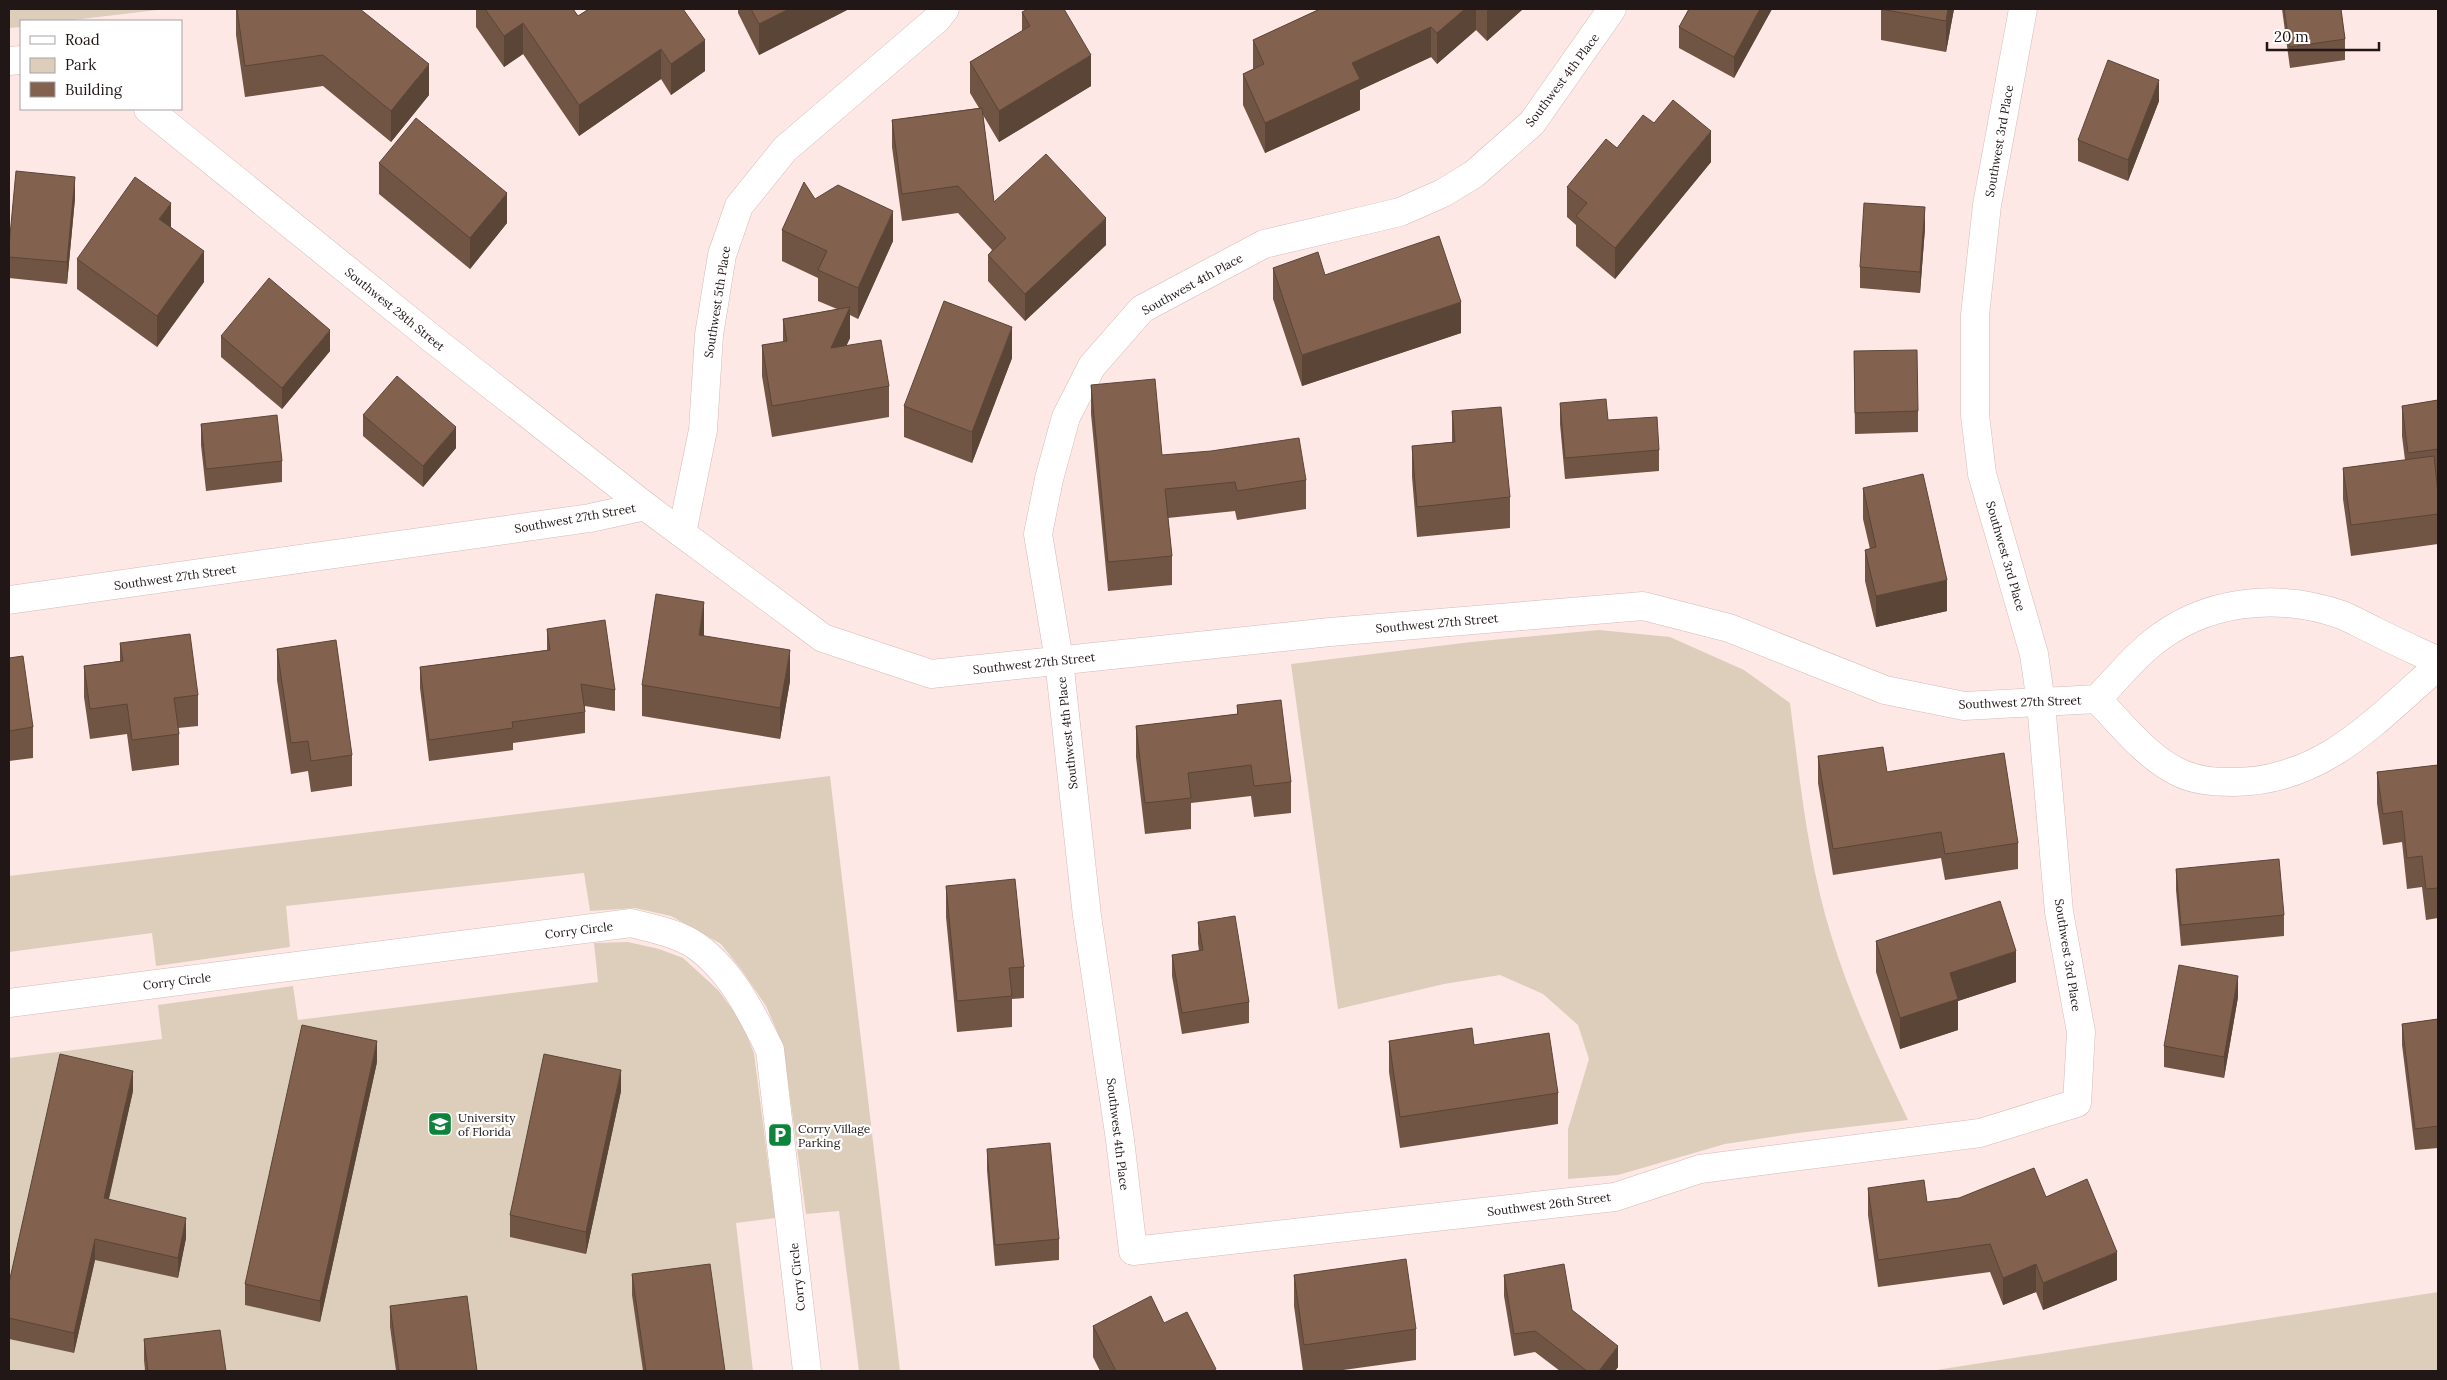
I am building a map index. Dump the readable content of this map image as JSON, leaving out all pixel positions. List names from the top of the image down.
{
  "streets": {
    "street": [
      "Southwest 4th Place",
      "Southwest 3rd Place",
      "Southwest 5th Place",
      "Southwest 28th Street",
      "Southwest 27th Street",
      "Corry Circle",
      "Southwest 26th Street"
    ]
  },
  "crossings": [
    ["Southwest 4th Place", "Southwest 27th Street"],
    ["Southwest 4th Place", "Southwest 26th Street"],
    ["Southwest 3rd Place", "Southwest 27th Street"],
    ["Southwest 3rd Place", "Southwest 26th Street"],
    ["Southwest 5th Place", "Southwest 27th Street"],
    ["Southwest 28th Street", "Southwest 27th Street"]
  ],
  "places": {
    "school or university": ["University of Florida"],
    "parking": ["Corry Village Parking"]
  },
  "legend": ["Road", "Park", "Building"],
  "scale_bar": "20 m"
}
